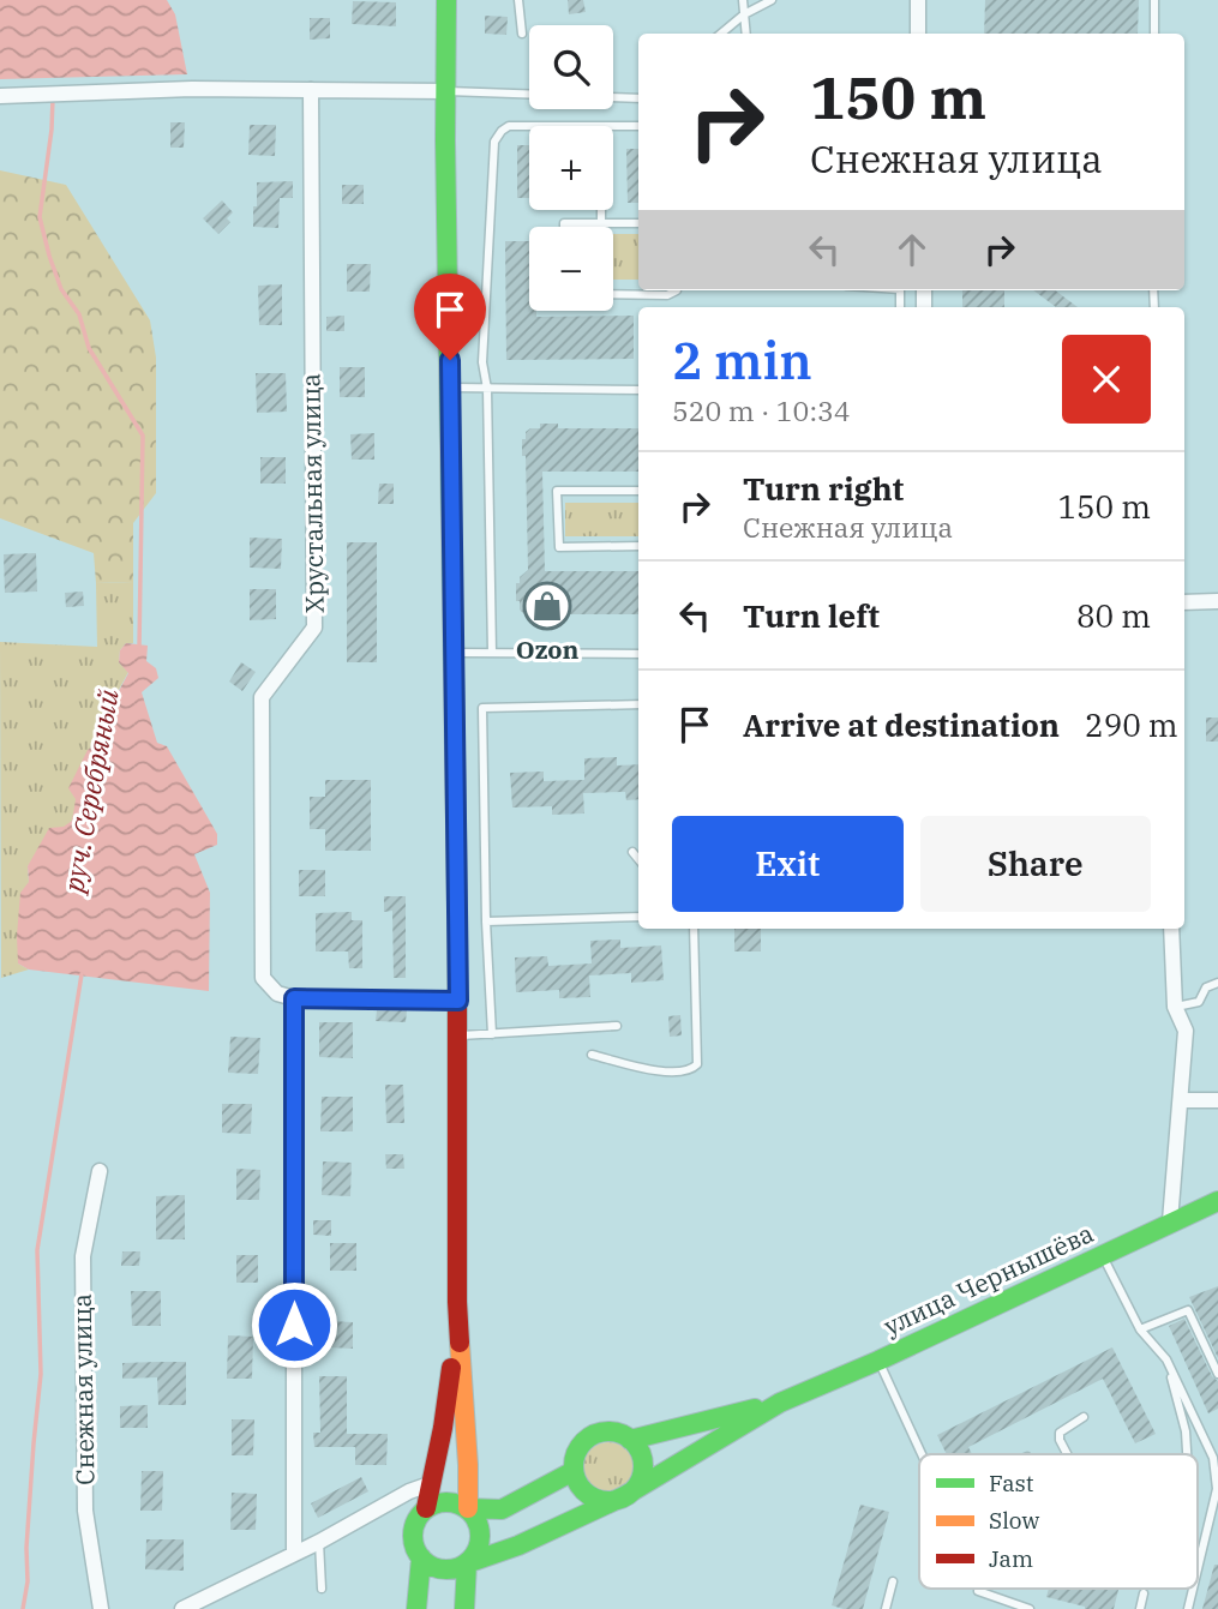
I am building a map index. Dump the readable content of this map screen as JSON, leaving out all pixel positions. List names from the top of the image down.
{
  "streets": {
    "main road": ["улица Чернышёва"],
    "street": ["Хрустальная улица", "Снежная улица"]
  },
  "water": ["руч. Серебряный"],
  "places": {
    "shop": ["Ozon"]
  },
  "legend": ["Fast", "Slow", "Jam"],
  "page": {
    "map_buttons": ["+", "−"],
    "turn": ["150 m", "Снежная улица"],
    "heading": ["2 min", "520 m · 10:34"],
    "list": [
      {
        "name": "Turn right",
        "note": "Снежная улица",
        "value": "150 m"
      },
      {
        "name": "Turn left",
        "value": "80 m"
      },
      {
        "name": "Arrive at destination",
        "value": "290 m"
      }
    ],
    "buttons": ["Exit", "Share"]
  }
}
